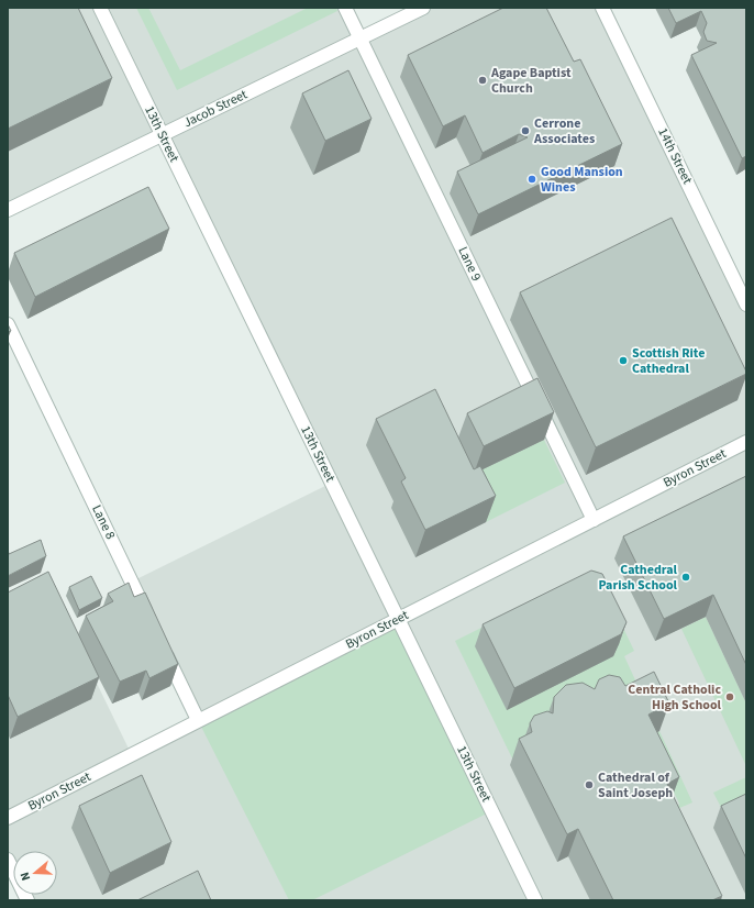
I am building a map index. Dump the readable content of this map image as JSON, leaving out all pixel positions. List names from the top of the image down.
{
  "streets": {
    "street": [
      "Jacob Street",
      "13th Street",
      "14th Street",
      "Lane 9",
      "Byron Street",
      "Lane 8"
    ]
  },
  "crossings": [
    ["Jacob Street", "13th Street"],
    ["Jacob Street", "Lane 9"],
    ["13th Street", "Byron Street"],
    ["Lane 9", "Byron Street"]
  ],
  "places": [
    "Agape Baptist Church",
    "Cerrone Associates",
    "Good Mansion Wines",
    "Scottish Rite Cathedral",
    "Cathedral Parish School",
    "Central Catholic High School",
    "Cathedral of Saint Joseph"
  ],
  "north": "left"
}
